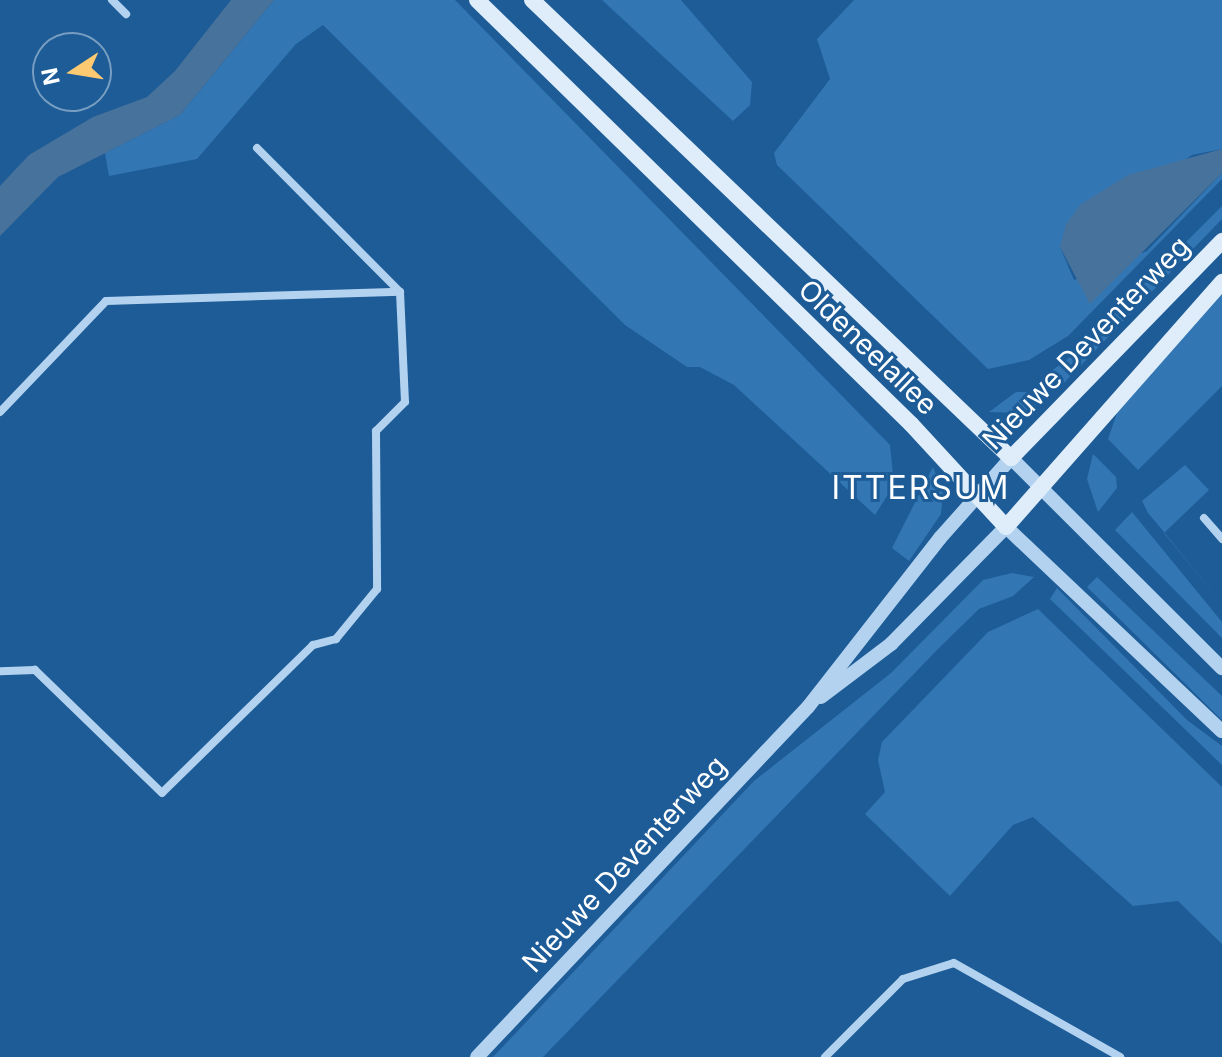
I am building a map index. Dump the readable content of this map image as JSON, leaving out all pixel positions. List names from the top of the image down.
{
  "streets": {
    "main road": ["Nieuwe Deventerweg", "Oldeneelallee"]
  },
  "crossings": [
    ["Nieuwe Deventerweg", "Oldeneelallee"]
  ],
  "districts": ["ITTERSUM"],
  "north": "left"
}
